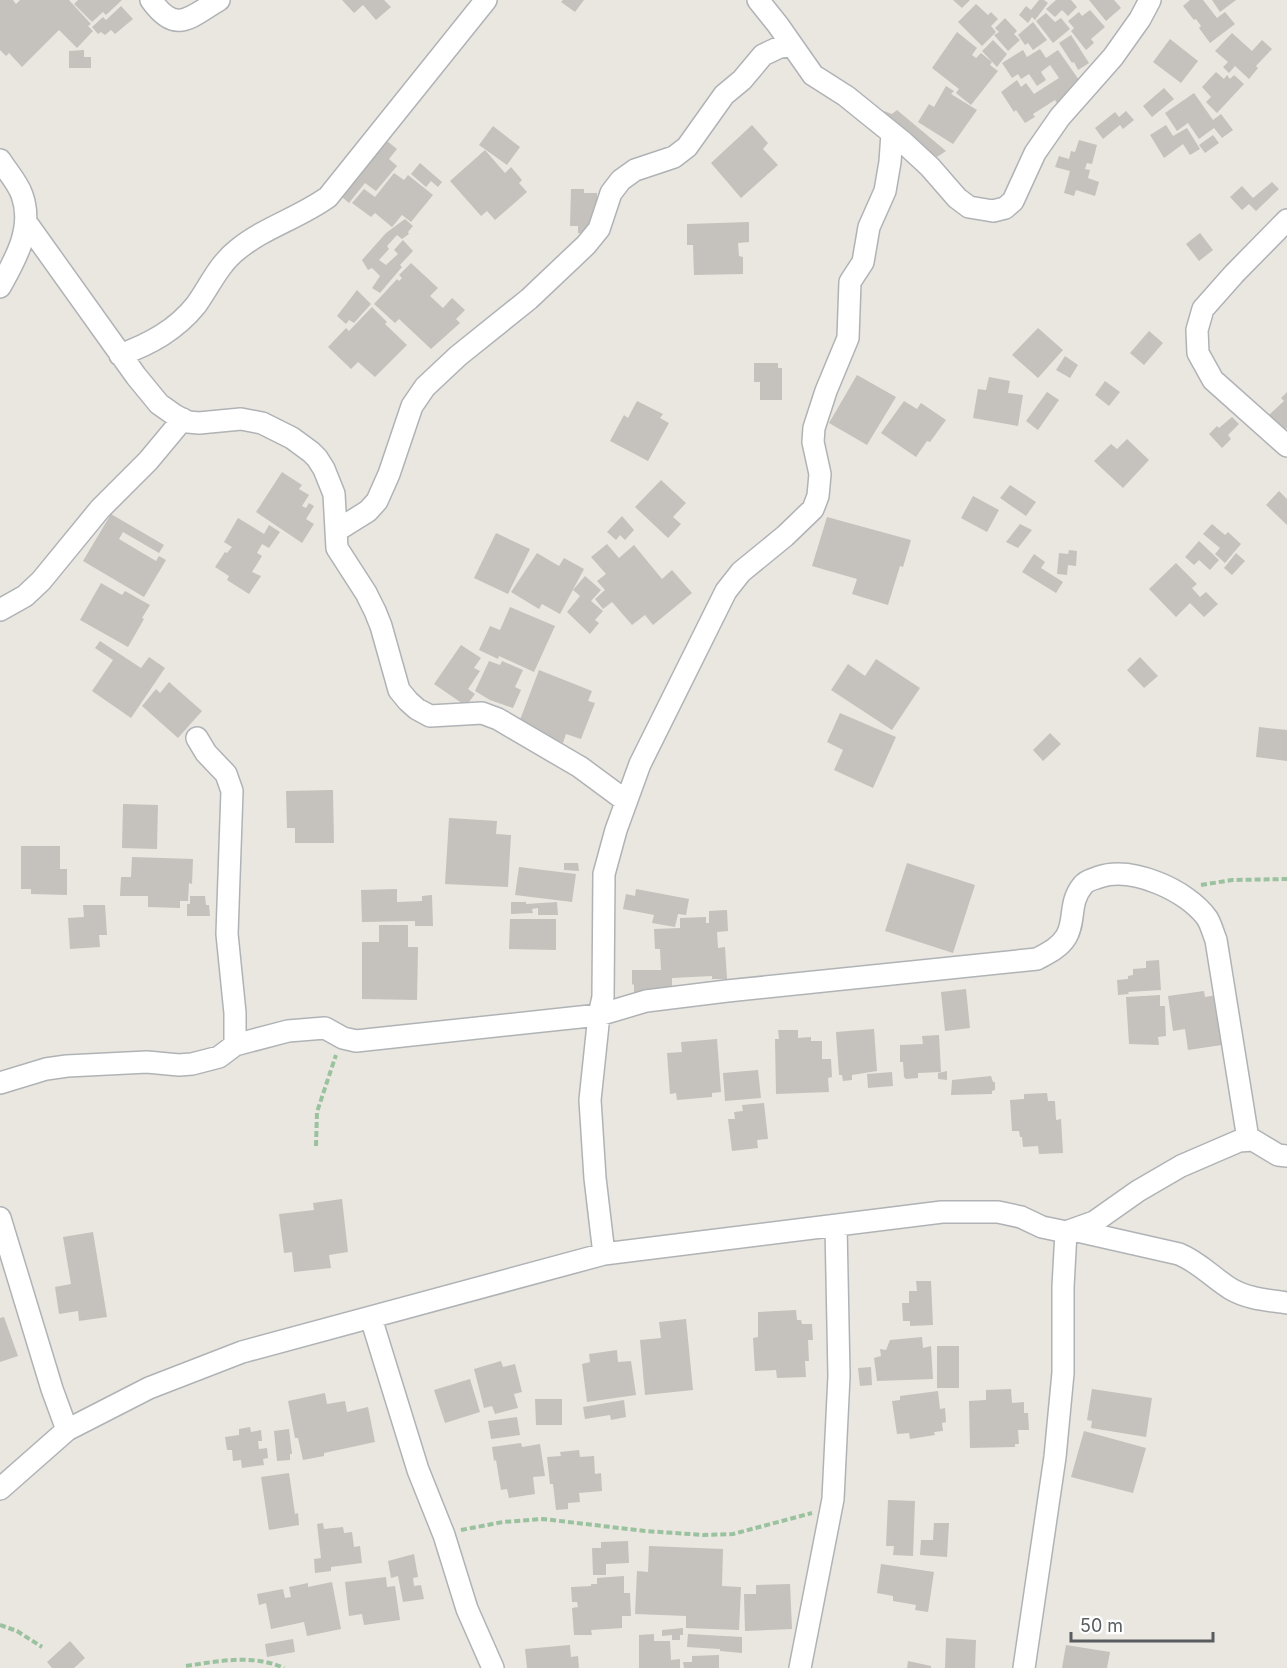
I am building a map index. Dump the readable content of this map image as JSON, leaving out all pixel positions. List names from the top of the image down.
{
  "scale_bar": "50 m"
}
